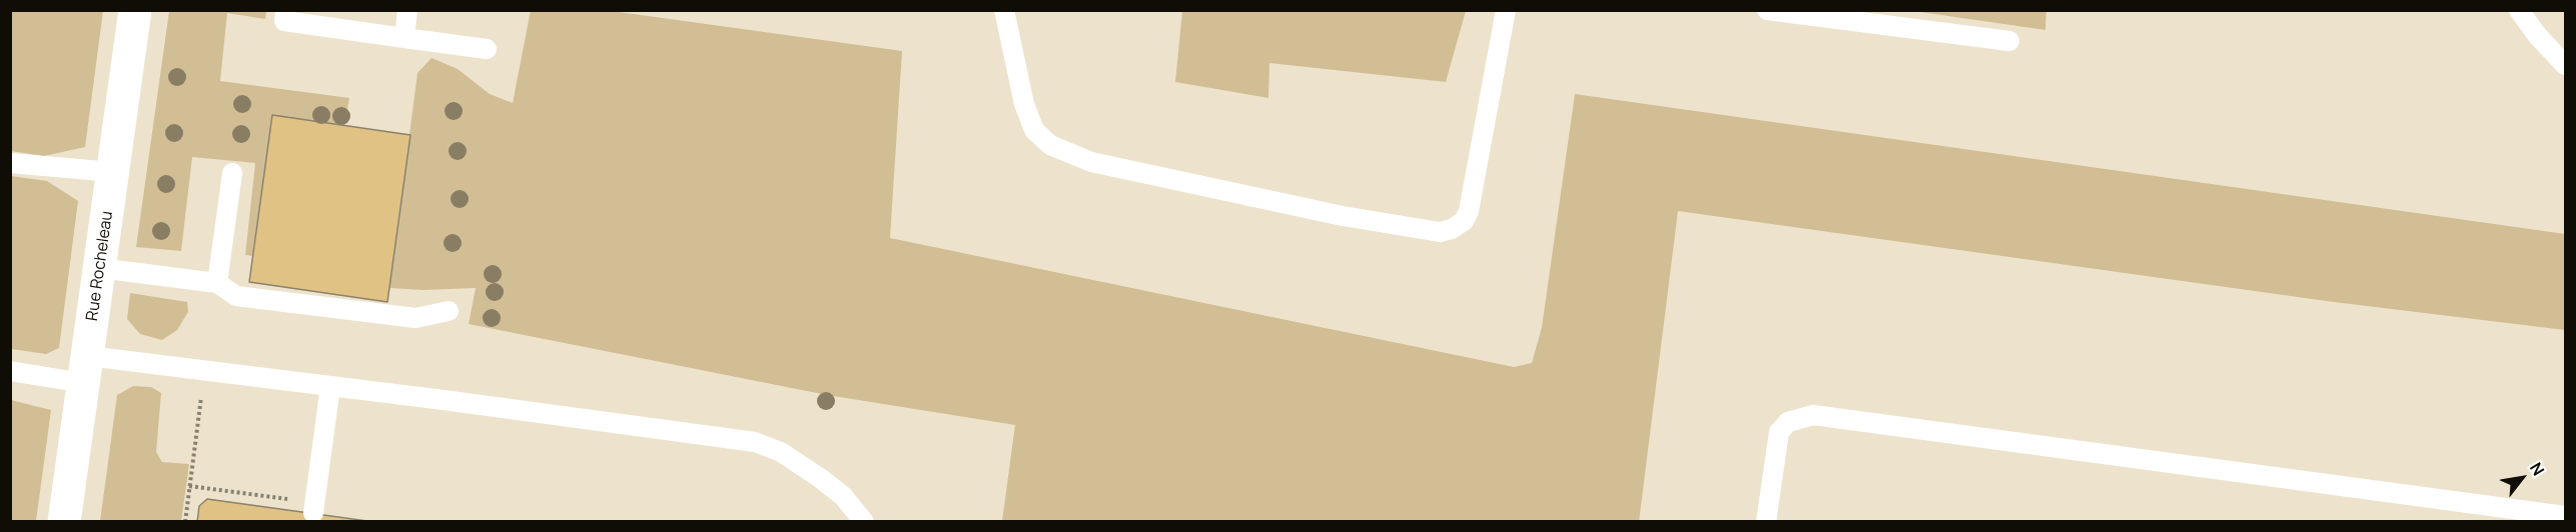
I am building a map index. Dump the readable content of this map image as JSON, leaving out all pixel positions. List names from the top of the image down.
{
  "streets": {
    "street": ["Rue Rocheleau"]
  },
  "north": "top right"
}
